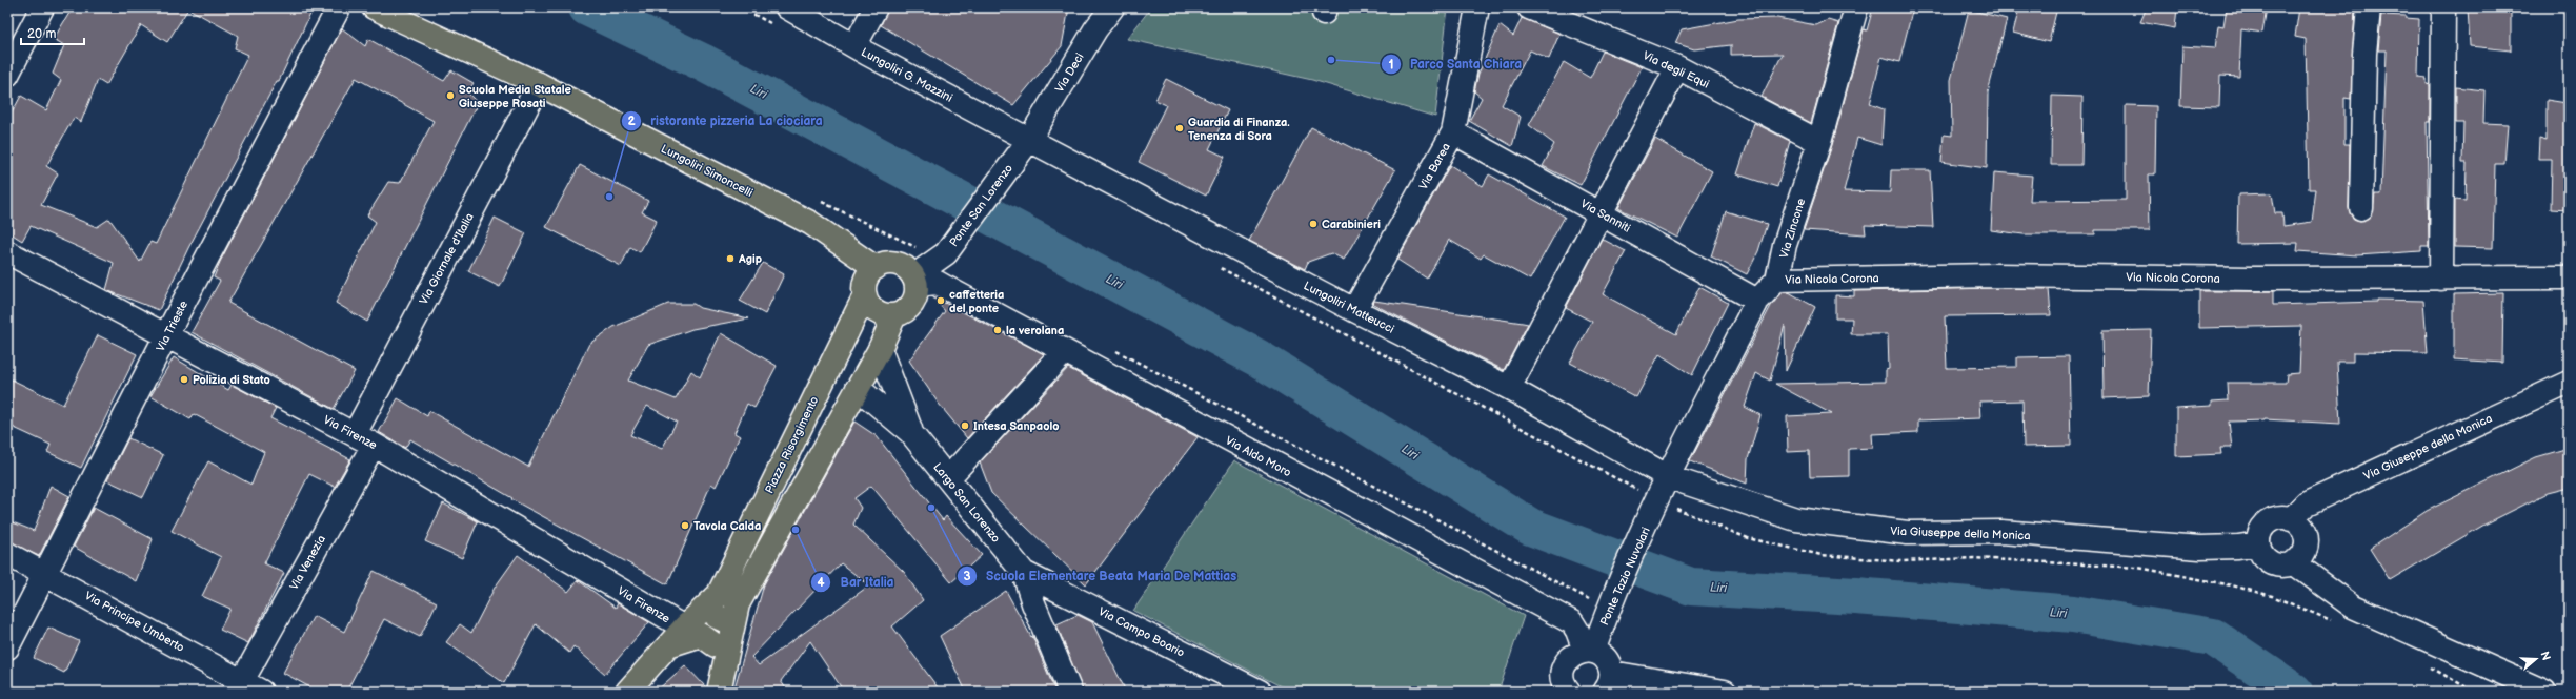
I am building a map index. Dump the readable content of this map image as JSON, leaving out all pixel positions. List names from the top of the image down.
{
  "streets": {
    "main road": ["Lungoliri Simoncelli", "Piazza Risorgimento"],
    "street": [
      "Via degli Equi",
      "Via Deci",
      "Lungoliri G. Mazzini",
      "Via Barea",
      "Ponte San Lorenzo",
      "Via Sanniti",
      "Via Zincone",
      "Via Giornale d'Italia",
      "Via Nicola Corona",
      "Lungoliri Matteucci",
      "Via Trieste",
      "Via Firenze",
      "Via Giuseppe della Monica",
      "Via Aldo Moro",
      "Largo San Lorenzo",
      "Via Venezia",
      "Ponte Tazio Nuvolari",
      "Via Principe Umberto",
      "Via Campo Boario"
    ]
  },
  "crossings": [
    ["Via degli Equi", "Via Zincone"],
    ["Via Deci", "Lungoliri G. Mazzini"],
    ["Via Deci", "Ponte San Lorenzo"],
    ["Via Deci", "Lungoliri Matteucci"],
    ["Lungoliri G. Mazzini", "Ponte San Lorenzo"],
    ["Lungoliri G. Mazzini", "Lungoliri Matteucci"],
    ["Via Barea", "Via Sanniti"],
    ["Via Barea", "Lungoliri Matteucci"],
    ["Lungoliri Simoncelli", "Ponte San Lorenzo"],
    ["Lungoliri Simoncelli", "Via Giornale d'Italia"],
    ["Lungoliri Simoncelli", "Piazza Risorgimento"],
    ["Lungoliri Simoncelli", "Via Aldo Moro"],
    ["Ponte San Lorenzo", "Lungoliri Matteucci"],
    ["Ponte San Lorenzo", "Piazza Risorgimento"],
    ["Ponte San Lorenzo", "Via Aldo Moro"],
    ["Via Zincone", "Via Nicola Corona"],
    ["Via Giornale d'Italia", "Via Firenze"],
    ["Via Giornale d'Italia", "Via Venezia"],
    ["Lungoliri Matteucci", "Via Giuseppe della Monica"],
    ["Via Trieste", "Via Firenze"],
    ["Via Trieste", "Via Principe Umberto"],
    ["Via Firenze", "Via Venezia"],
    ["Piazza Risorgimento", "Via Aldo Moro"],
    ["Via Aldo Moro", "Ponte Tazio Nuvolari"],
    ["Largo San Lorenzo", "Via Campo Boario"],
    ["Via Venezia", "Via Principe Umberto"]
  ],
  "water": ["Liri"],
  "places": [
    "Parco Santa Chiara",
    "Scuola Media Statale Giuseppe Rosati",
    "Guardia di Finanza. Tenenza di Sora",
    "ristorante pizzeria La ciociara",
    "Carabinieri",
    "Agip",
    "caffetteria del ponte",
    "la verolana",
    "Polizia di Stato",
    "Intesa Sanpaolo",
    "Scuola Elementare Beata Maria De Mattias",
    "Tavola Calda",
    "Bar Italia"
  ],
  "scale_bar": "20 m",
  "north": "right"
}
